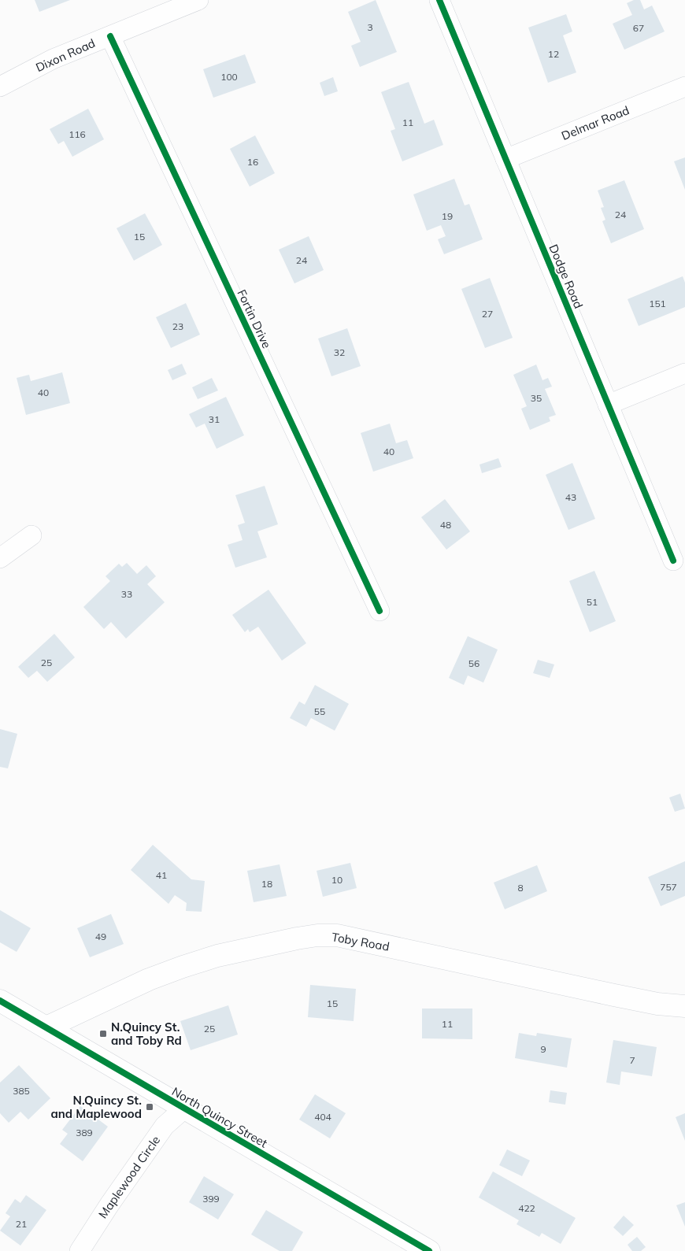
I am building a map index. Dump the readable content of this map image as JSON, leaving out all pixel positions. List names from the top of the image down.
{
  "streets": {
    "main road": ["Toby Road", "North Quincy Street"],
    "street": [
      "Dixon Road",
      "Delmar Road",
      "Dodge Road",
      "Fortin Drive",
      "Maplewood Circle"
    ]
  },
  "crossings": [
    ["Dixon Road", "Fortin Drive"],
    ["Delmar Road", "Dodge Road"],
    ["Toby Road", "North Quincy Street"],
    ["North Quincy Street", "Maplewood Circle"]
  ],
  "places": {
    "transit": ["N.Quincy St. and Toby Rd", "N.Quincy St. and Maplewood"]
  },
  "house_numbers": [
    "3",
    "67",
    "12",
    "100",
    "11",
    "116",
    "16",
    "24",
    "19",
    "15",
    "24",
    "151",
    "27",
    "23",
    "32",
    "40",
    "35",
    "31",
    "40",
    "43",
    "48",
    "33",
    "51",
    "25",
    "56",
    "55",
    "41",
    "10",
    "18",
    "757",
    "8",
    "49",
    "15",
    "11",
    "25",
    "9",
    "7",
    "385",
    "404",
    "389",
    "399",
    "422",
    "21"
  ]
}
